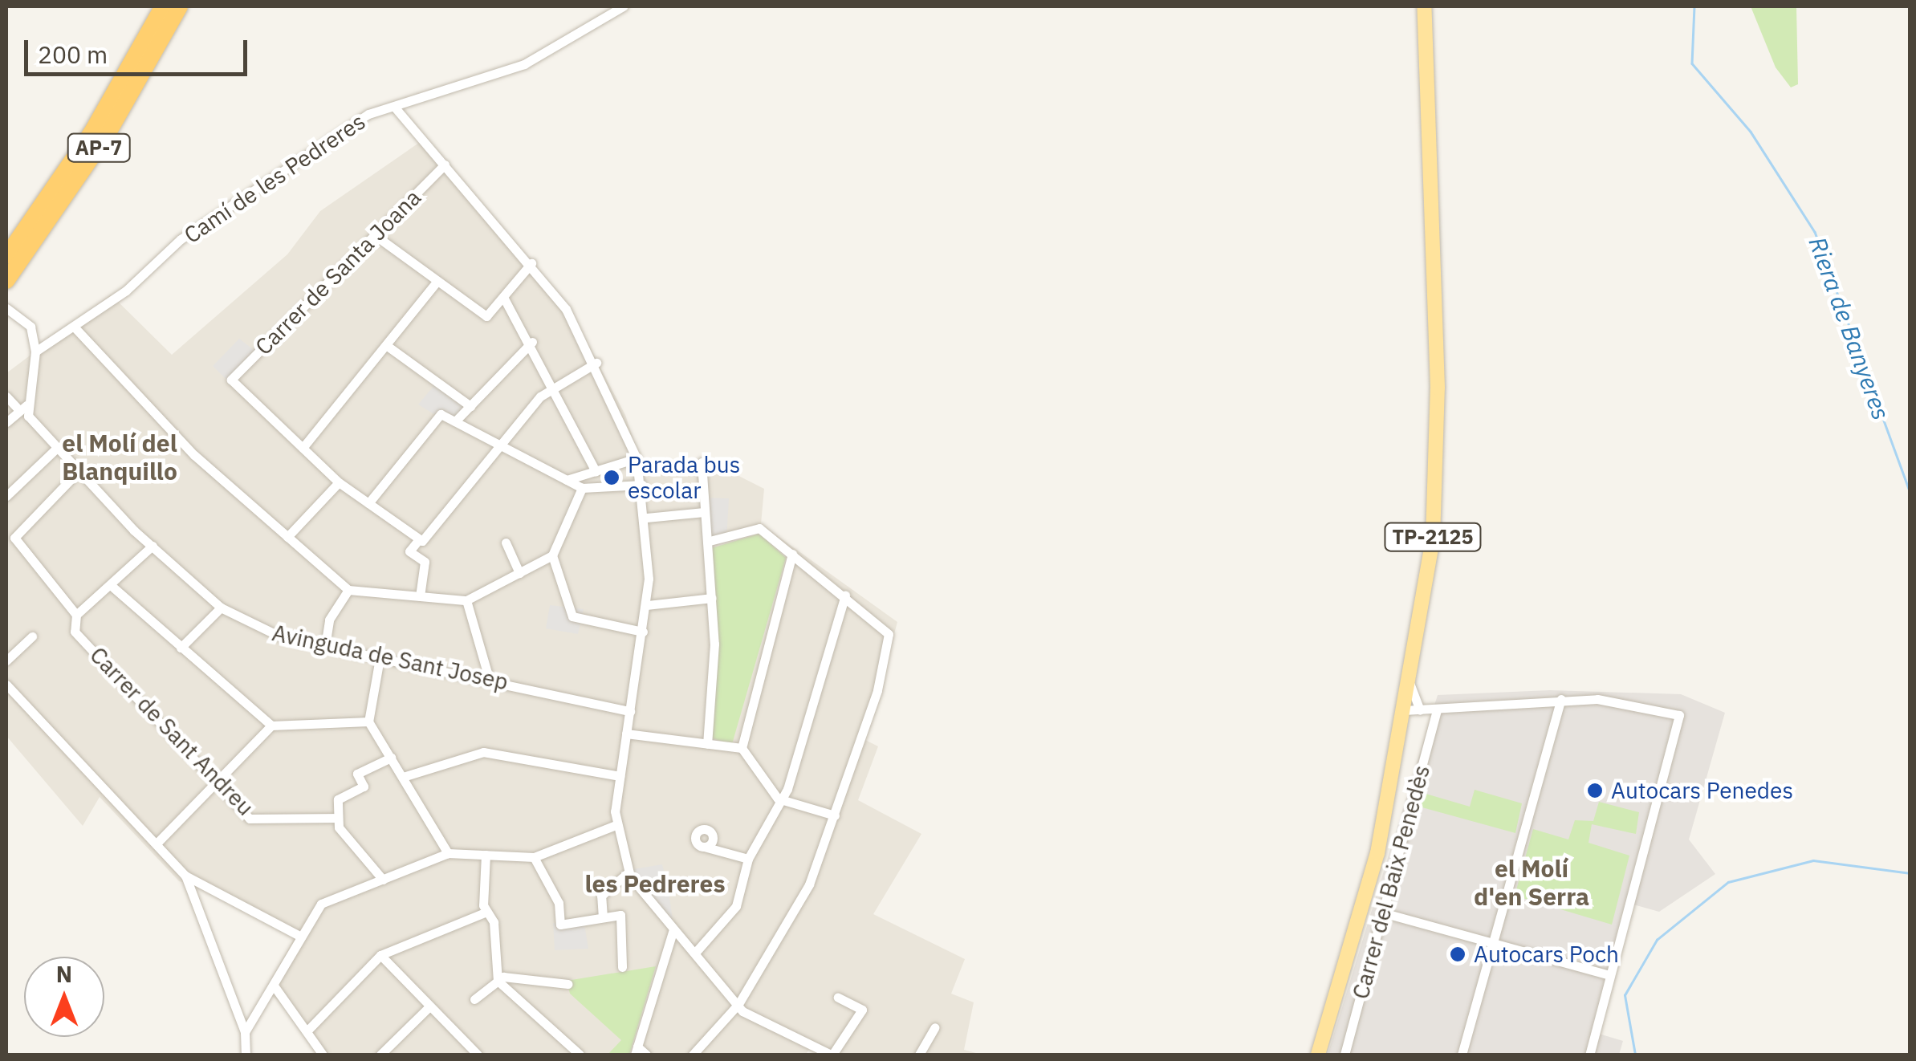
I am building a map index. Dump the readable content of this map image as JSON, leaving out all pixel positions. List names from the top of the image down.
{
  "streets": {
    "highway": ["AP-7"],
    "main road": ["TP-2125"],
    "street": [
      "Camí de les Pedreres",
      "Carrer de Santa Joana",
      "Avinguda de Sant Josep",
      "Carrer de Sant Andreu",
      "Carrer del Baix Penedès"
    ]
  },
  "crossings": [
    ["Avinguda de Sant Josep", "Carrer de Sant Andreu"]
  ],
  "districts": ["el Molí del Blanquillo", "el Molí d'en Serra", "les Pedreres"],
  "water": ["Riera de Banyeres"],
  "places": ["Parada bus escolar", "Autocars Penedes", "Autocars Poch"],
  "scale_bar": "200 m",
  "north": "top"
}
